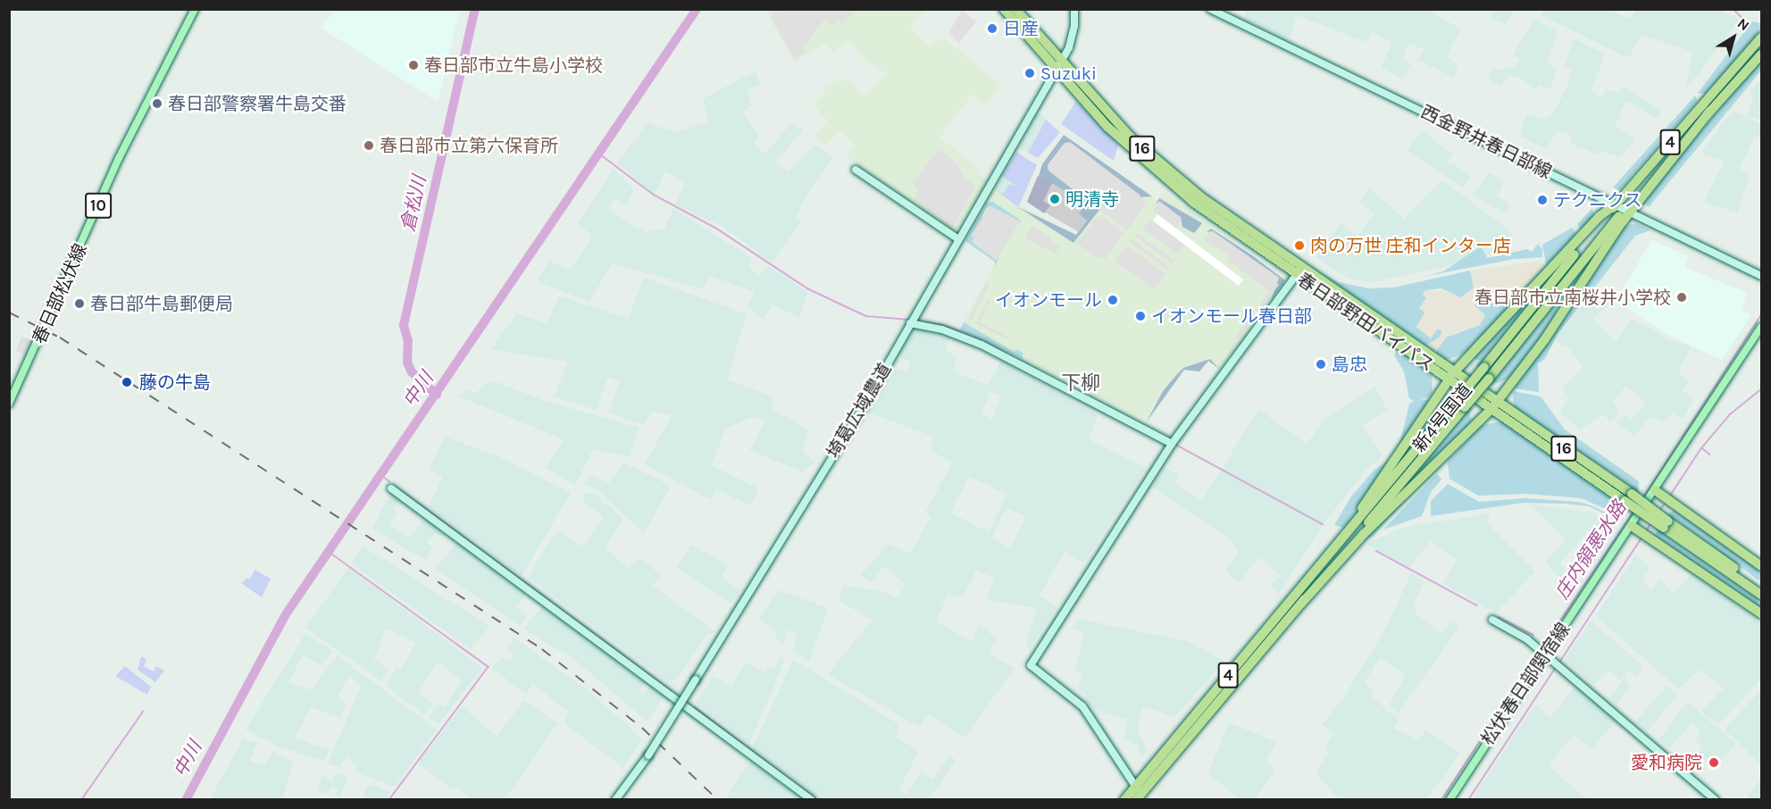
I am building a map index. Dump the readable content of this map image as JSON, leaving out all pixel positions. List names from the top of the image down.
{
  "streets": {
    "highway": [
      "4",
      "16",
      "春日部野田バイパス",
      "新4号国道"
    ],
    "main road": ["10", "春日部松伏線", "松伏春日部関宿線"],
    "street": ["西金野井春日部線", "埼葛広域農道"]
  },
  "crossings": [
    ["西金野井春日部線", "4"],
    ["西金野井春日部線", "新4号国道"],
    ["4", "春日部野田バイパス"],
    ["4", "新4号国道"],
    ["春日部野田バイパス", "埼葛広域農道"]
  ],
  "districts": ["下柳"],
  "water": ["倉松川", "中川", "庄内領悪水路"],
  "places": [
    "日産",
    "春日部市立牛島小学校",
    "Suzuki",
    "春日部警察署牛島交番",
    "春日部市立第六保育所",
    "明清寺",
    "テクニクス",
    "肉の万世 庄和インター店",
    "春日部市立南桜井小学校",
    "イオンモール",
    "春日部牛島郵便局",
    "イオンモール春日部",
    "島忠",
    "藤の牛島",
    "愛和病院"
  ],
  "north": "top right"
}
